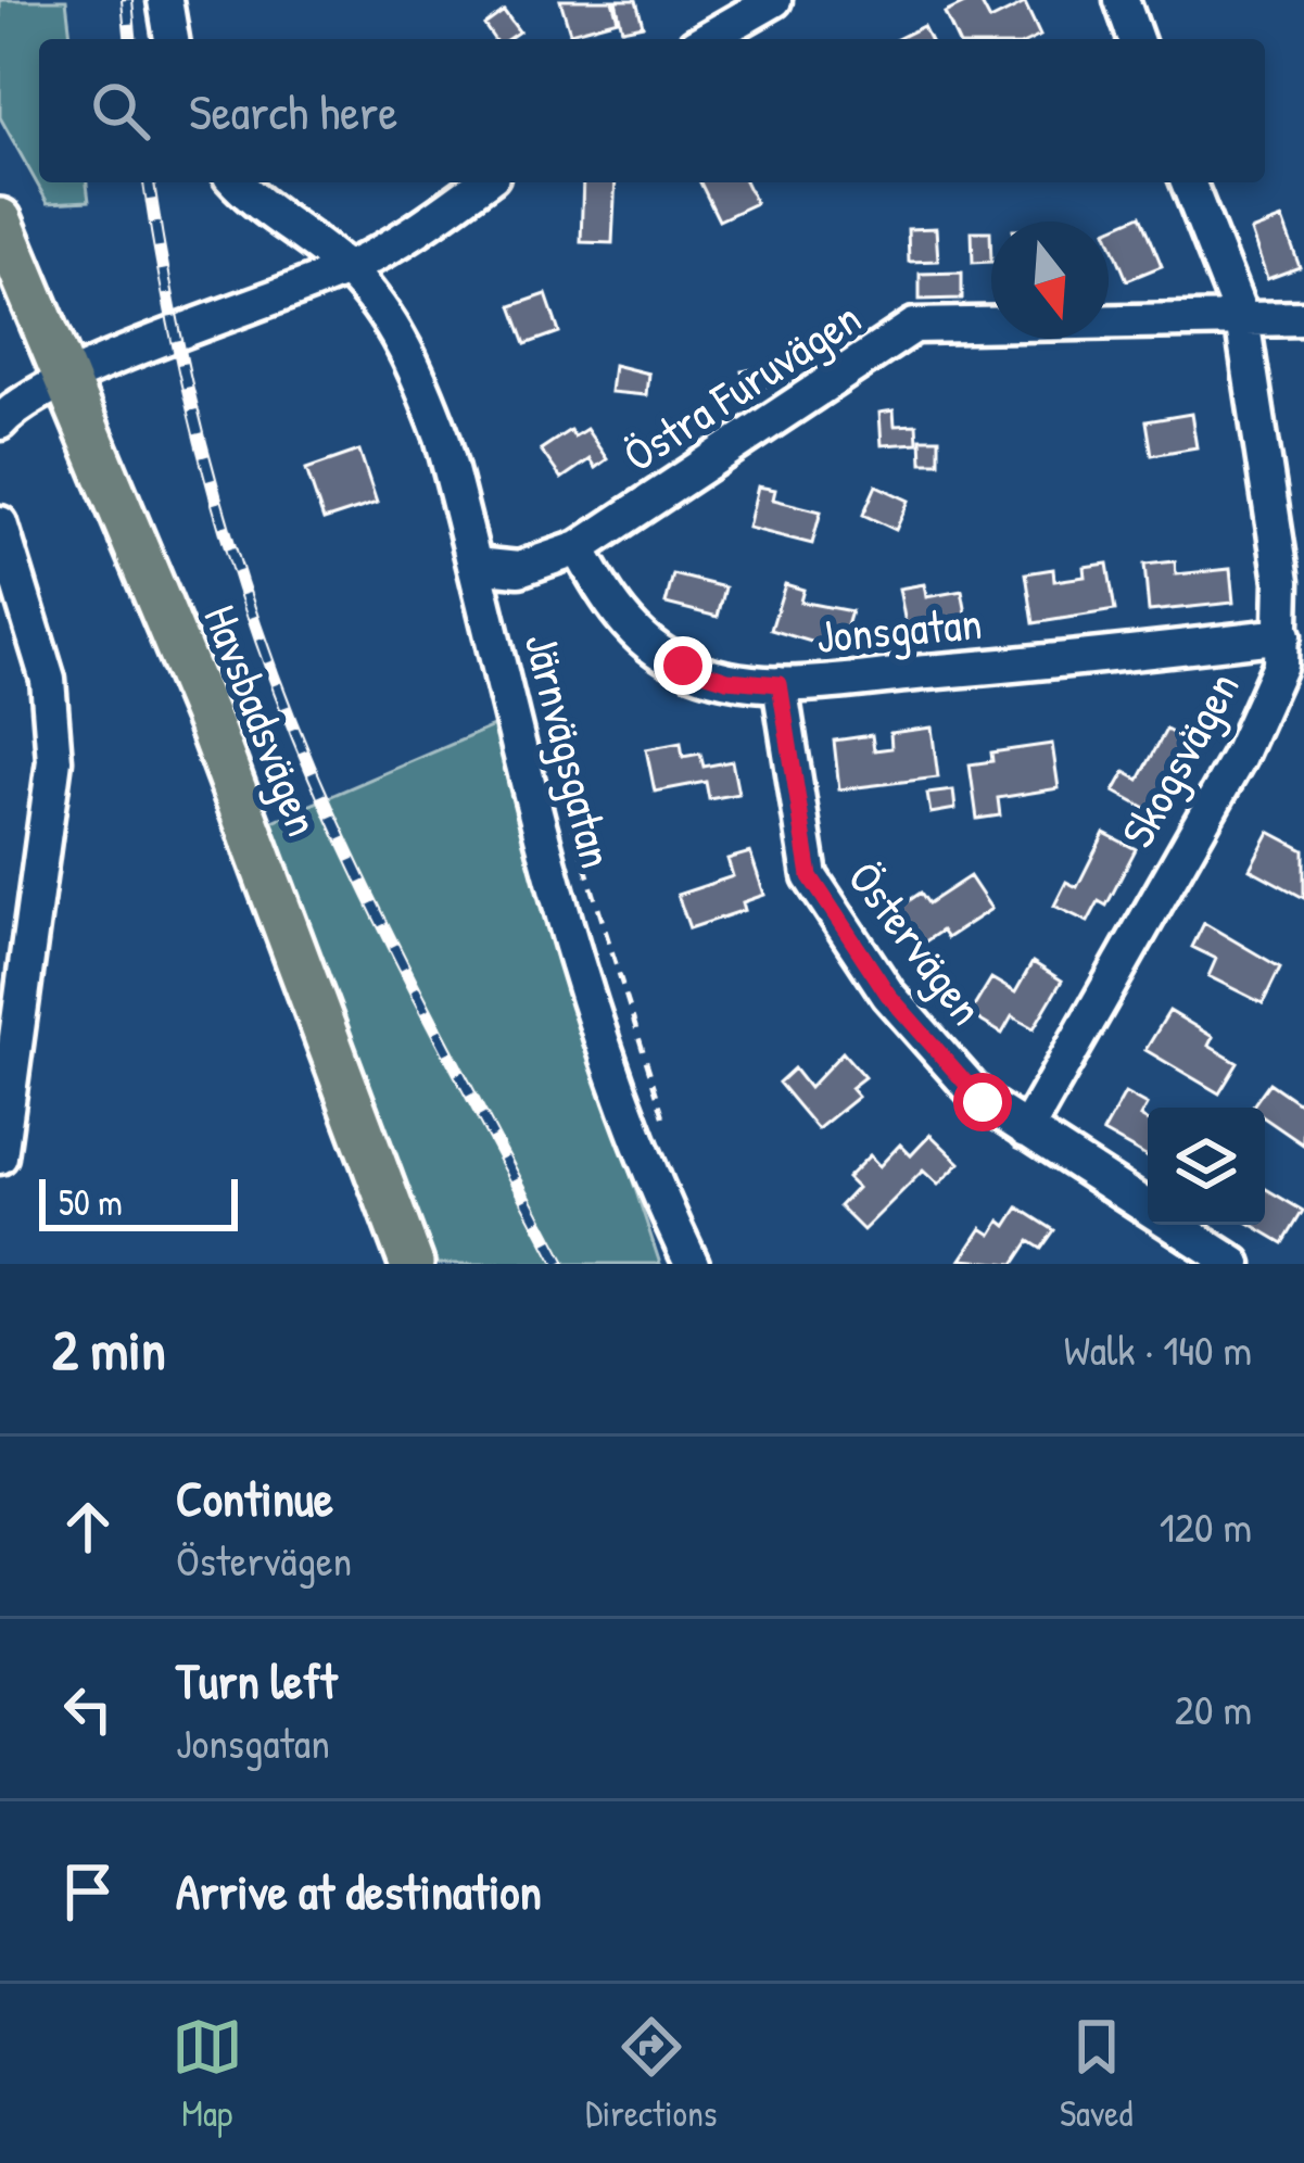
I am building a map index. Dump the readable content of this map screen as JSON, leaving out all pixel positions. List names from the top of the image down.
{
  "streets": {
    "main road": ["Havsbadsvägen"],
    "street": [
      "Östra Furuvägen",
      "Jonsgatan",
      "Järnvägsgatan",
      "Skogsvägen",
      "Östervägen"
    ]
  },
  "crossings": [
    ["Östra Furuvägen", "Jonsgatan"],
    ["Östra Furuvägen", "Järnvägsgatan"],
    ["Östra Furuvägen", "Skogsvägen"],
    ["Jonsgatan", "Skogsvägen"],
    ["Jonsgatan", "Östervägen"],
    ["Skogsvägen", "Östervägen"]
  ],
  "scale_bar": "50 m",
  "north": "bottom",
  "page": {
    "search": "Search here",
    "scale": "50 m",
    "heading": ["2 min", "Walk · 140 m"],
    "list": [
      ["Continue", "Östervägen", "120 m"],
      ["Turn left", "Jonsgatan", "20 m"],
      "Arrive at destination"
    ],
    "nav": ["Map", "Directions", "Saved"]
  }
}
